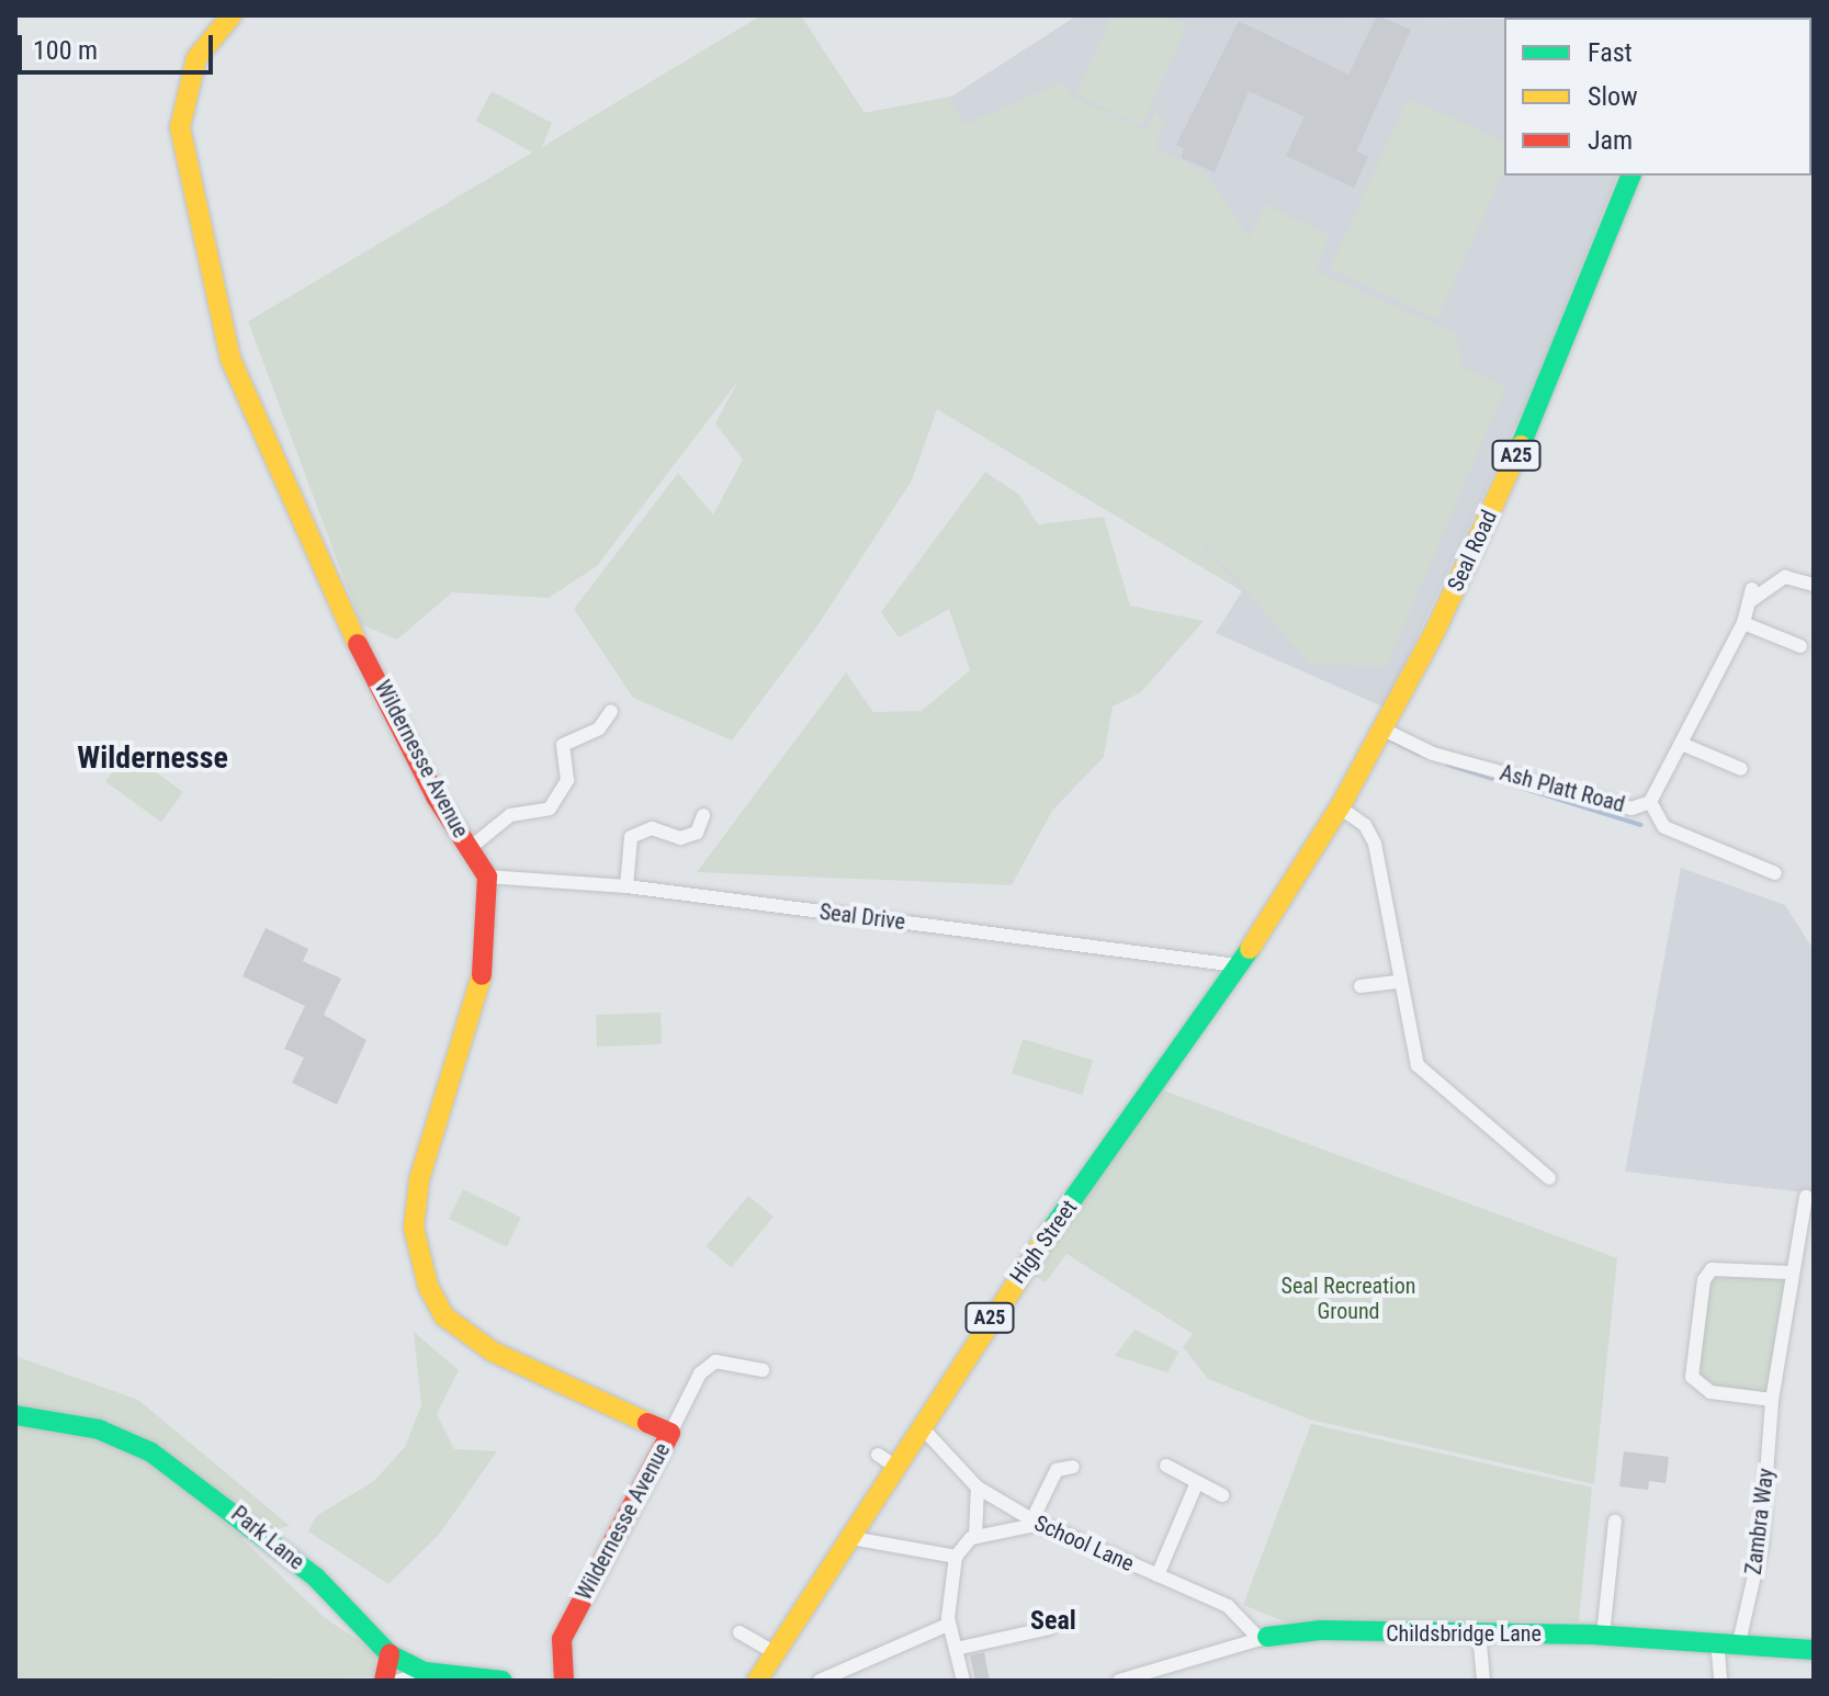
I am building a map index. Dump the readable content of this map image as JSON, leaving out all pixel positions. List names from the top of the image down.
{
  "streets": {
    "main road": [
      "A25",
      "Seal Road",
      "Wildernesse Avenue",
      "High Street",
      "Park Lane",
      "Childsbridge Lane"
    ],
    "street": [
      "Ash Platt Road",
      "Seal Drive",
      "Zambra Way",
      "School Lane"
    ]
  },
  "crossings": [
    ["Seal Road", "Ash Platt Road"],
    ["Seal Road", "High Street"],
    ["Wildernesse Avenue", "Seal Drive"],
    ["Ash Platt Road", "High Street"],
    ["Seal Drive", "High Street"],
    ["High Street", "School Lane"],
    ["Zambra Way", "Childsbridge Lane"],
    ["School Lane", "Childsbridge Lane"]
  ],
  "districts": ["Wildernesse", "Seal"],
  "parks": ["Seal Recreation Ground"],
  "legend": ["Fast", "Slow", "Jam"],
  "scale_bar": "100 m"
}
